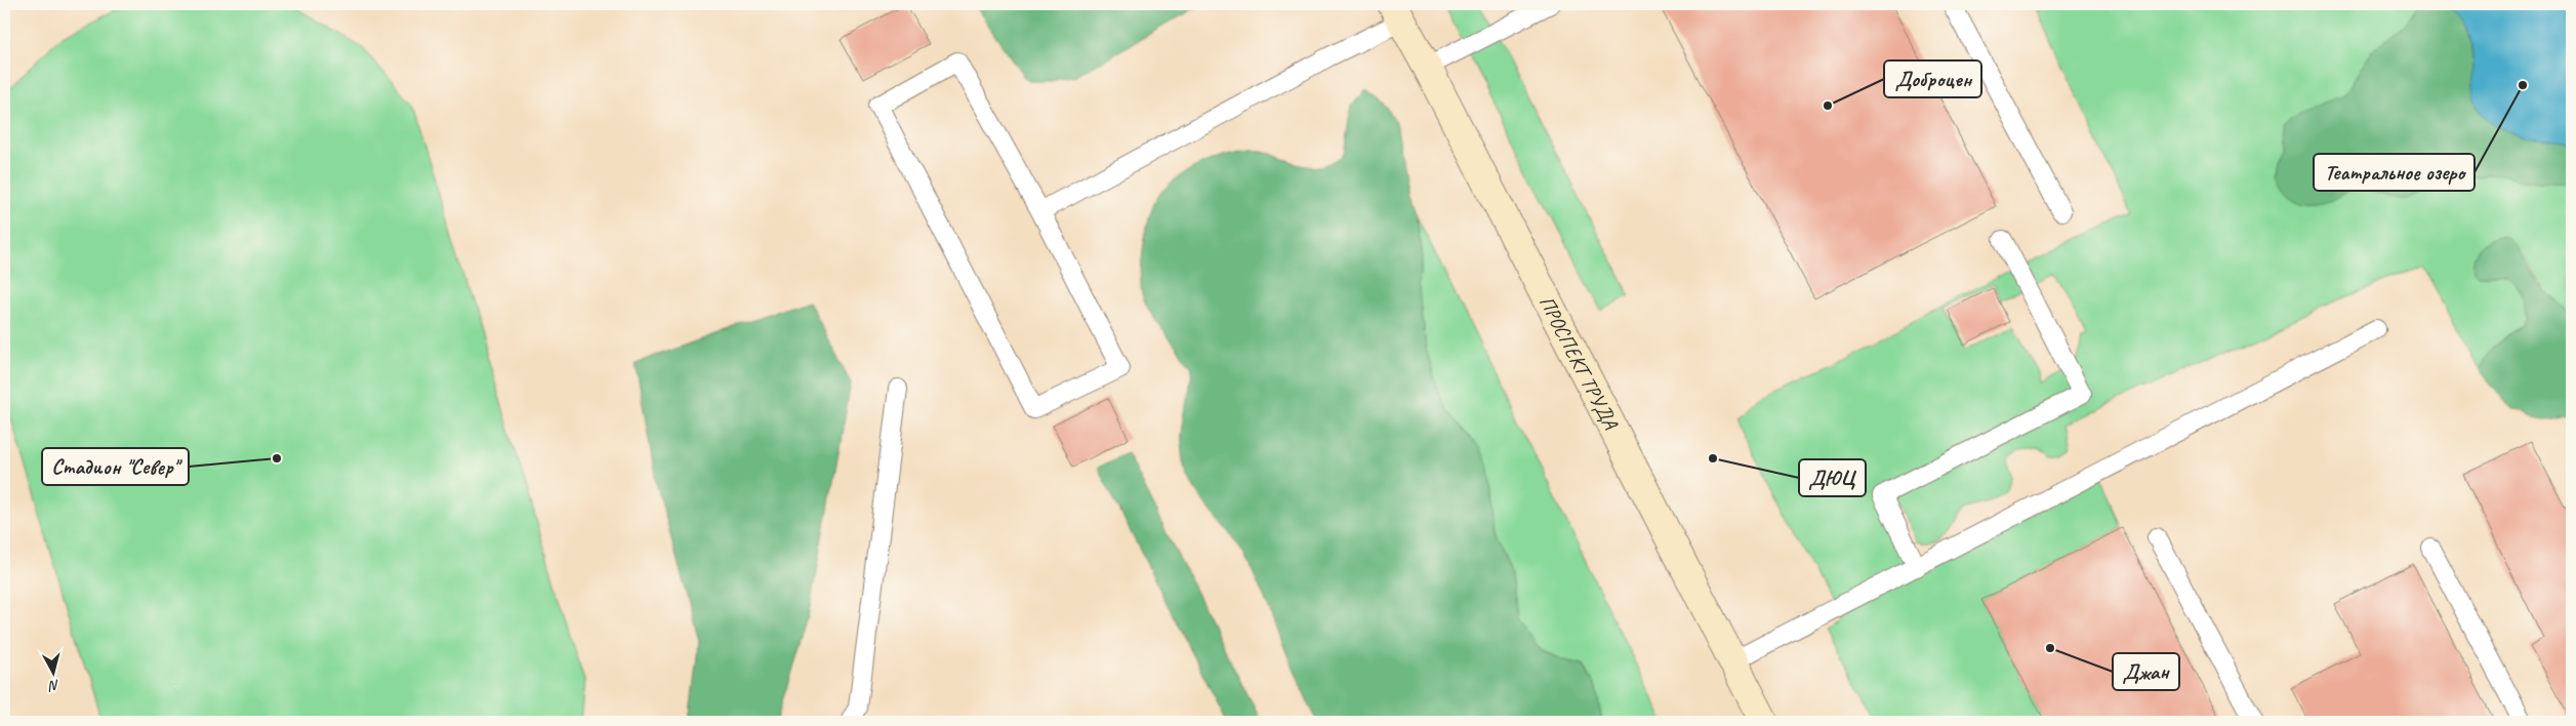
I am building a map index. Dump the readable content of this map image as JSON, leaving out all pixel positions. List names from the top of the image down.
{
  "streets": {
    "main road": ["ПРОСПЕКТ ТРУДА"]
  },
  "places": [
    "Театральное озеро",
    "Доброцен",
    "Стадион \"Север\"",
    "ДЮЦ",
    "Джан"
  ],
  "north": "bottom"
}
